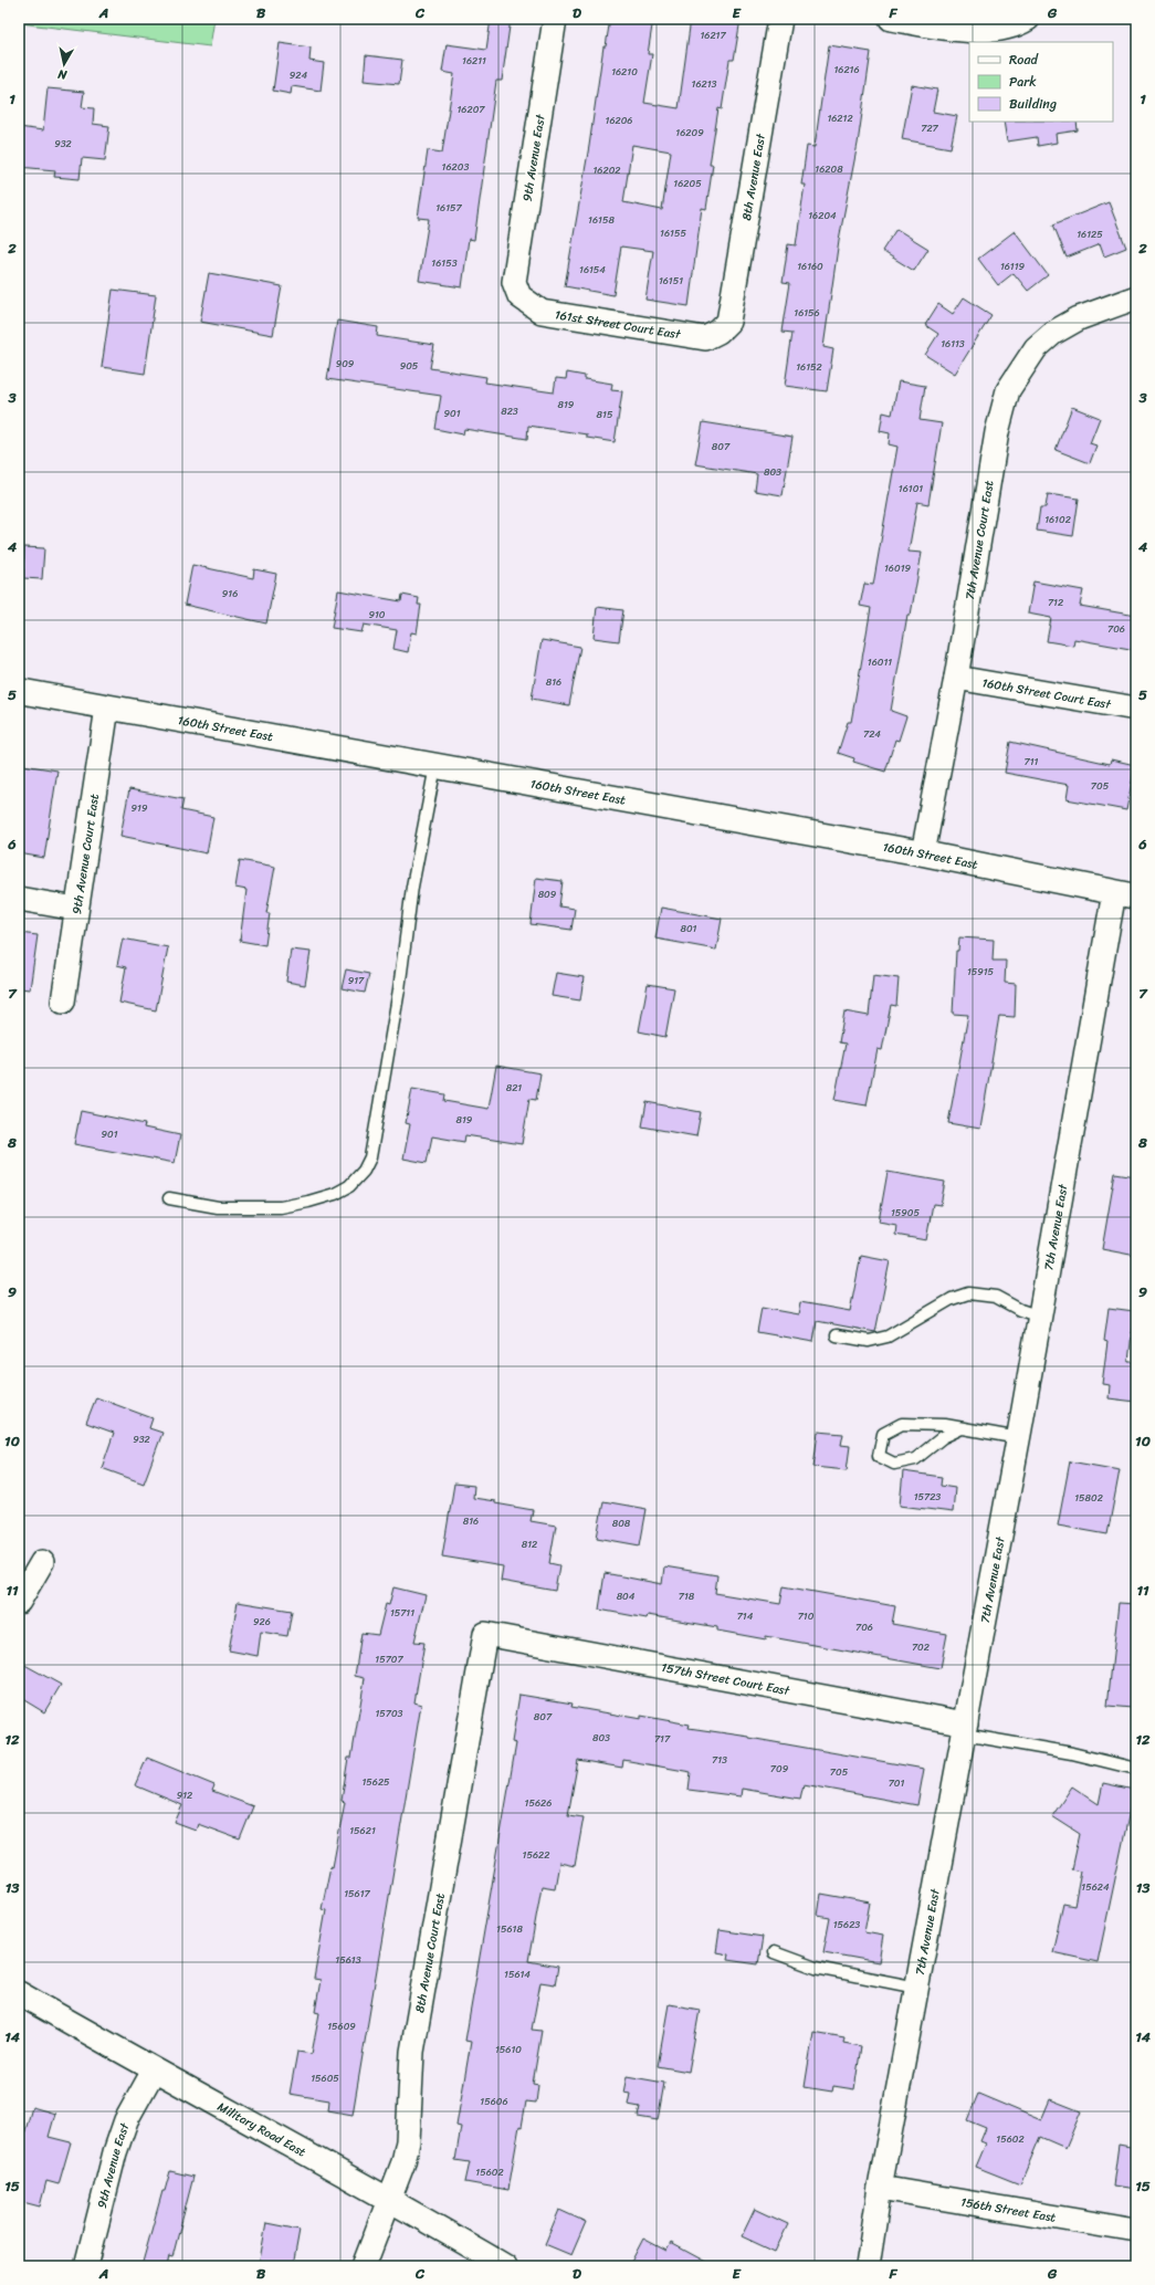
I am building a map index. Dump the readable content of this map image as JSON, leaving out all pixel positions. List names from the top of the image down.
{
  "streets": {
    "street": [
      "9th Avenue East",
      "8th Avenue East",
      "161st Street Court East",
      "7th Avenue Court East",
      "160th Street Court East",
      "160th Street East",
      "9th Avenue Court East",
      "7th Avenue East",
      "157th Street Court East",
      "8th Avenue Court East",
      "Military Road East",
      "156th Street East"
    ]
  },
  "crossings": [
    ["9th Avenue East", "161st Street Court East"],
    ["9th Avenue East", "Military Road East"],
    ["8th Avenue East", "161st Street Court East"],
    ["7th Avenue Court East", "160th Street Court East"],
    ["7th Avenue Court East", "160th Street East"],
    ["160th Street East", "9th Avenue Court East"],
    ["160th Street East", "7th Avenue East"],
    ["7th Avenue East", "157th Street Court East"],
    ["7th Avenue East", "156th Street East"],
    ["157th Street Court East", "8th Avenue Court East"],
    ["8th Avenue Court East", "Military Road East"]
  ],
  "house_numbers": [
    "16217",
    "16211",
    "16216",
    "16210",
    "924",
    "16213",
    "16207",
    "16212",
    "16206",
    "727",
    "16209",
    "932",
    "16203",
    "16208",
    "16202",
    "16205",
    "16157",
    "16204",
    "16158",
    "16155",
    "16125",
    "16153",
    "16160",
    "16119",
    "16154",
    "16151",
    "16156",
    "16113",
    "909",
    "905",
    "16152",
    "819",
    "823",
    "901",
    "815",
    "807",
    "803",
    "16101",
    "16102",
    "16019",
    "916",
    "712",
    "910",
    "706",
    "16011",
    "816",
    "724",
    "711",
    "705",
    "919",
    "809",
    "801",
    "15915",
    "917",
    "821",
    "819",
    "901",
    "15905",
    "932",
    "15723",
    "15802",
    "816",
    "808",
    "812",
    "804",
    "718",
    "15711",
    "714",
    "710",
    "926",
    "706",
    "702",
    "15707",
    "15703",
    "807",
    "803",
    "717",
    "713",
    "709",
    "705",
    "15625",
    "701",
    "912",
    "15626",
    "15621",
    "15622",
    "15624",
    "15617",
    "15623",
    "15618",
    "15613",
    "15614",
    "15609",
    "15610",
    "15605",
    "15606",
    "15602",
    "15602"
  ],
  "legend": ["Road", "Park", "Building"],
  "north": "bottom",
  "grid": {
    "columns": [
      "A",
      "B",
      "C",
      "D",
      "E",
      "F",
      "G"
    ],
    "rows": [
      "1",
      "2",
      "3",
      "4",
      "5",
      "6",
      "7",
      "8",
      "9",
      "10",
      "11",
      "12",
      "13",
      "14",
      "15"
    ]
  }
}
